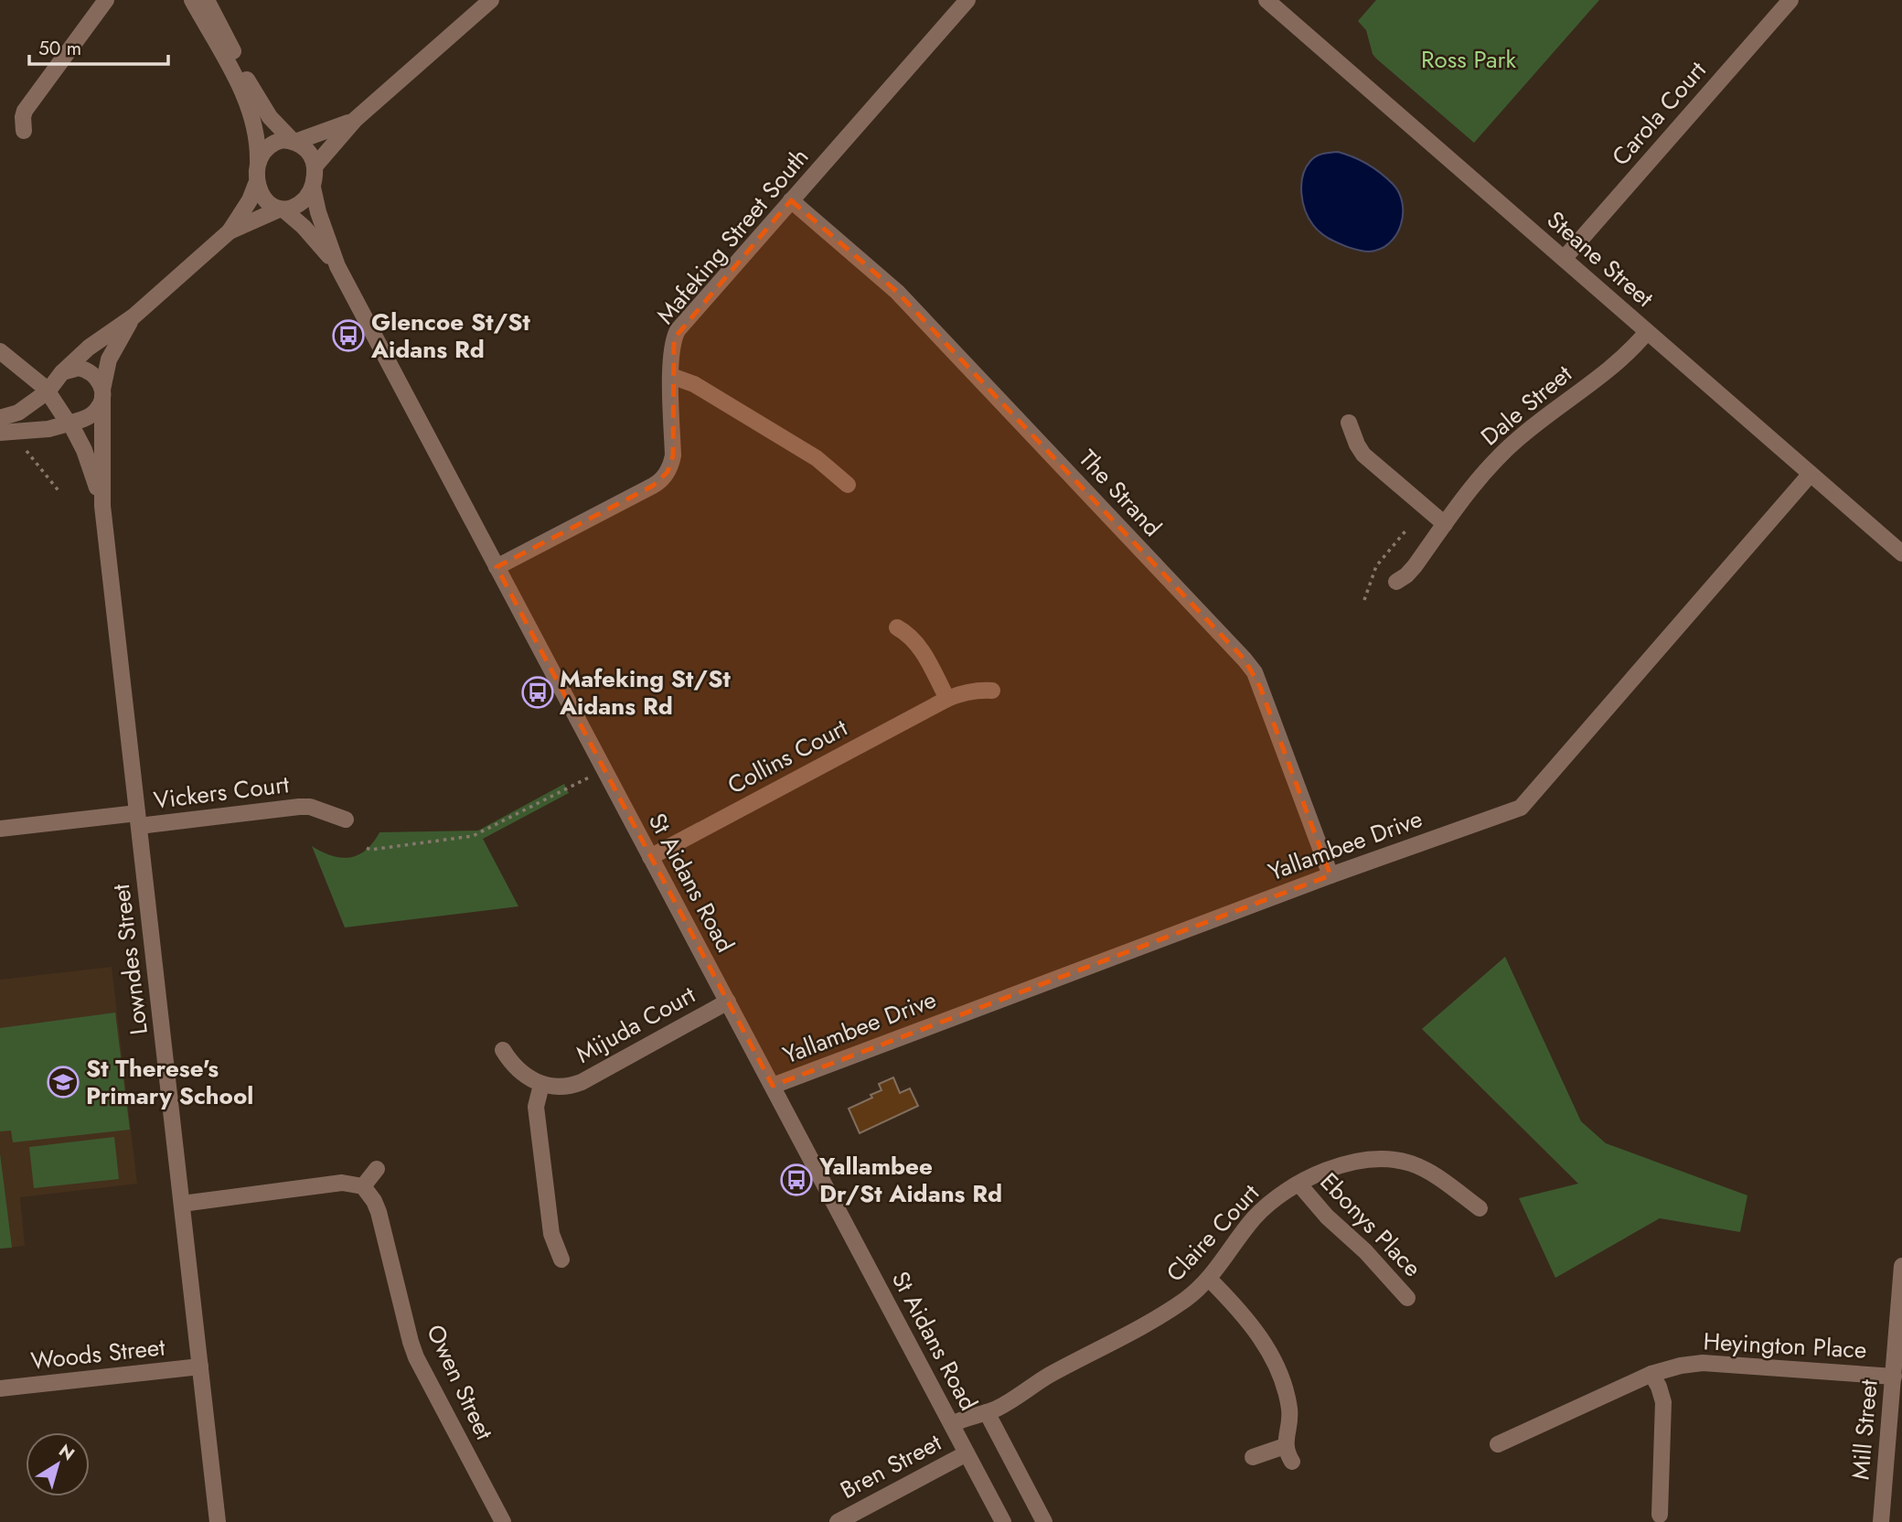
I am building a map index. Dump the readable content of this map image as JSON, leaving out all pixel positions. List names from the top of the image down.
{
  "streets": {
    "street": [
      "Carola Court",
      "Mafeking Street South",
      "Steane Street",
      "Dale Street",
      "The Strand",
      "Collins Court",
      "Vickers Court",
      "Yallambee Drive",
      "St Aidans Road",
      "Lowndes Street",
      "Mijuda Court",
      "Ebonys Place",
      "Claire Court",
      "Heyington Place",
      "Woods Street",
      "Owen Street",
      "Mill Street",
      "Bren Street"
    ]
  },
  "crossings": [
    ["Carola Court", "Steane Street"],
    ["Mafeking Street South", "The Strand"],
    ["Mafeking Street South", "St Aidans Road"],
    ["Steane Street", "Dale Street"],
    ["Steane Street", "Yallambee Drive"],
    ["The Strand", "Yallambee Drive"],
    ["Collins Court", "St Aidans Road"],
    ["Vickers Court", "Lowndes Street"],
    ["Yallambee Drive", "St Aidans Road"],
    ["St Aidans Road", "Mijuda Court"],
    ["St Aidans Road", "Claire Court"],
    ["St Aidans Road", "Bren Street"],
    ["Lowndes Street", "Woods Street"],
    ["Ebonys Place", "Claire Court"],
    ["Heyington Place", "Mill Street"]
  ],
  "parks": ["Ross Park"],
  "places": {
    "bus stop": ["Glencoe St/St Aidans Rd", "Mafeking St/St Aidans Rd", "Yallambee Dr/St Aidans Rd"],
    "school or university": ["St Therese's Primary School"]
  },
  "scale_bar": "50 m",
  "north": "top right"
}
